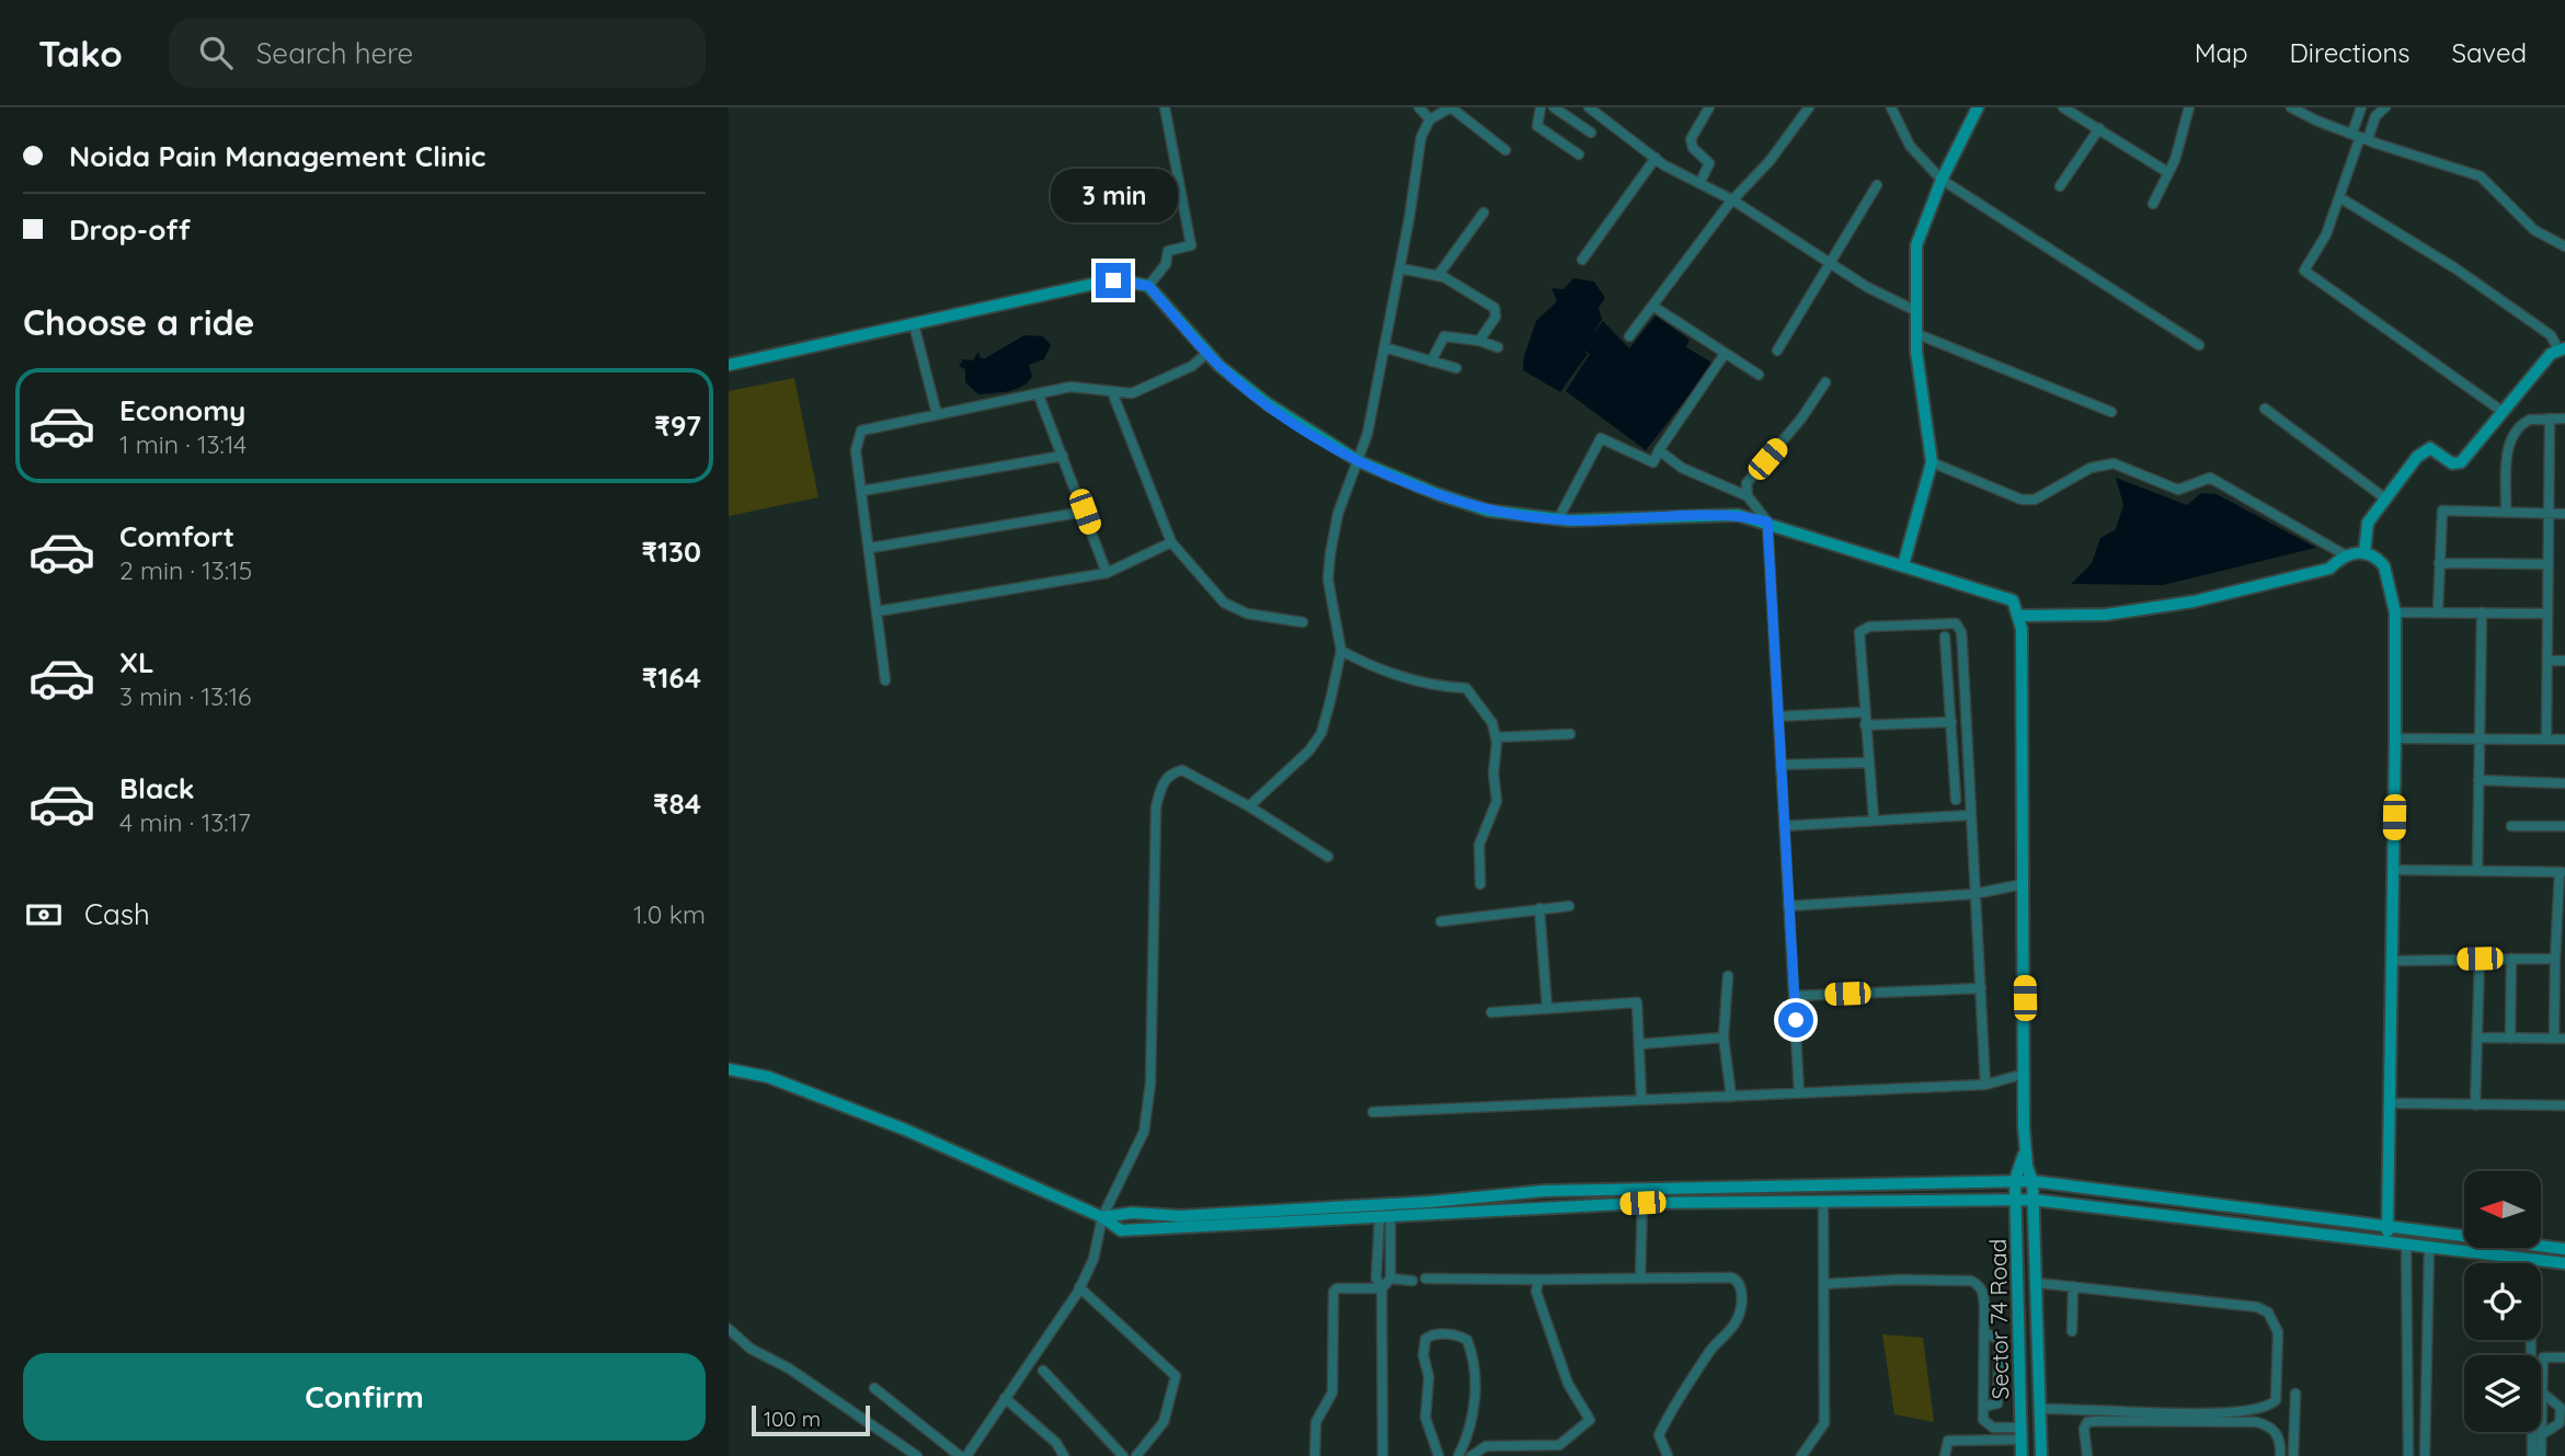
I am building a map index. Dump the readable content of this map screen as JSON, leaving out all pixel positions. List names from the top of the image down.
{
  "streets": {
    "street": ["Sector 74 Road"]
  },
  "scale_bar": "100 m",
  "north": "left",
  "page": {
    "header": "Tako",
    "search": "Search here",
    "nav": ["Map", "Directions", "Saved"],
    "banner": ["Noida Pain Management Clinic", "Drop-off"],
    "bubble": "3 min",
    "heading": "Choose a ride",
    "list": [
      {
        "name": "Economy",
        "note": "1 min · 13:14",
        "value": "₹97"
      },
      {
        "name": "Comfort",
        "note": "2 min · 13:15",
        "value": "₹130"
      },
      {
        "name": "XL",
        "note": "3 min · 13:16",
        "value": "₹164"
      },
      {
        "name": "Black",
        "note": "4 min · 13:17",
        "value": "₹84"
      }
    ],
    "pay": ["Cash", "1.0 km"],
    "buttons": "Confirm",
    "scale": "100 m"
  }
}
